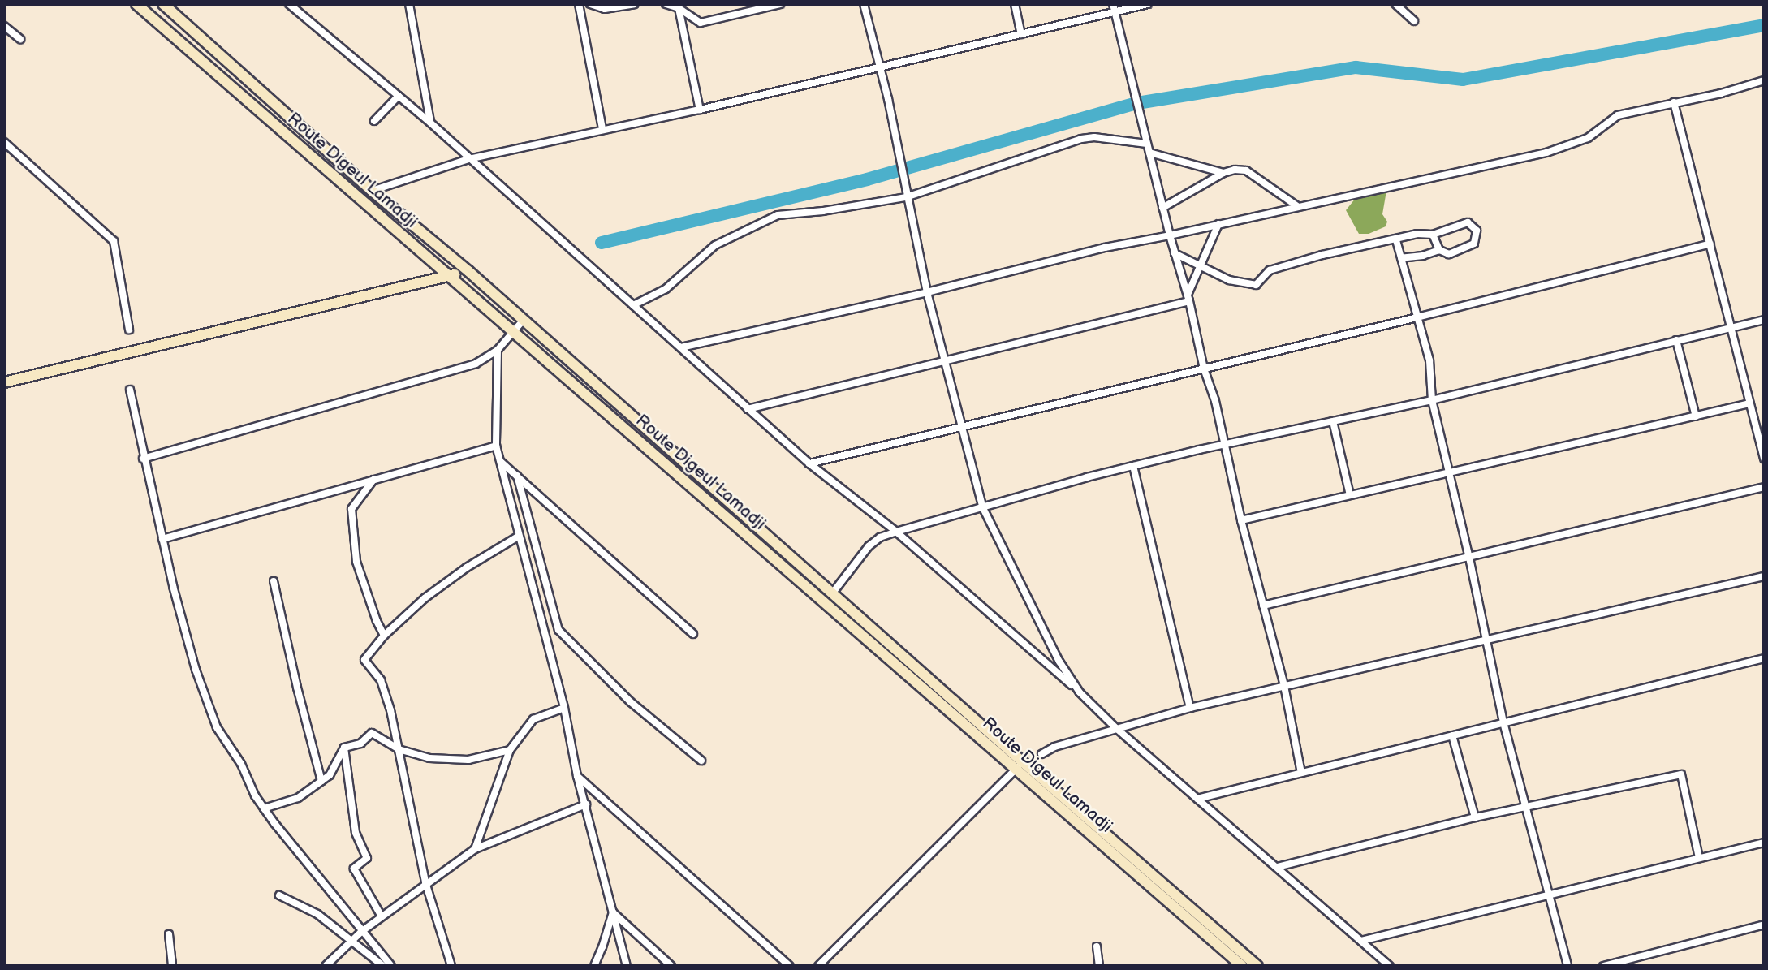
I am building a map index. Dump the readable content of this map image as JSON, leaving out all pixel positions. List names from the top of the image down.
{
  "streets": {
    "main road": ["Route Digeul Lamadji"]
  }
}
